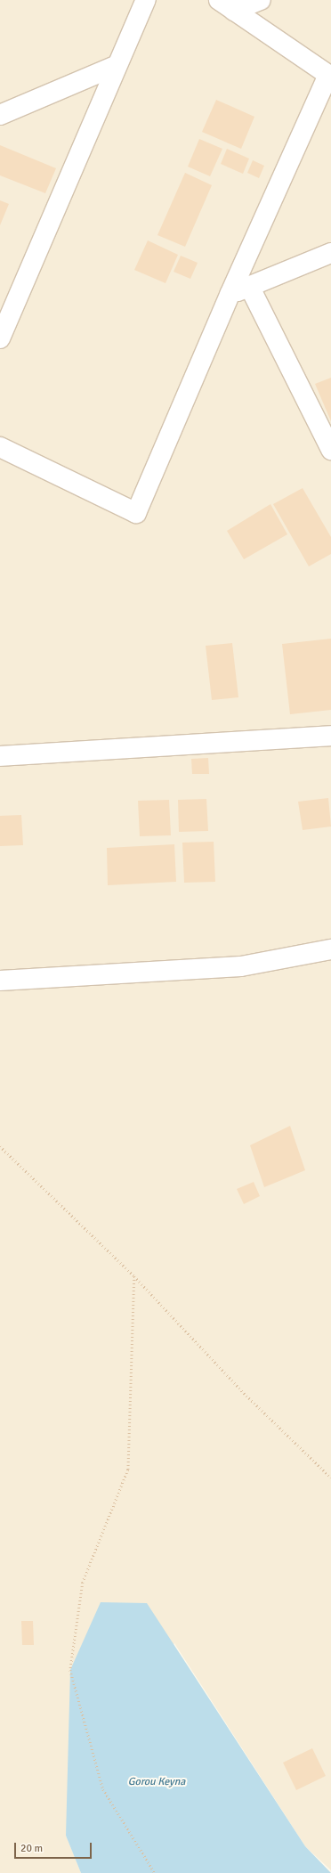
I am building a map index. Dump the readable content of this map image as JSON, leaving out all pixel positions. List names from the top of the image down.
{
  "water": ["Gorou Keyna"],
  "scale_bar": "20 m"
}
